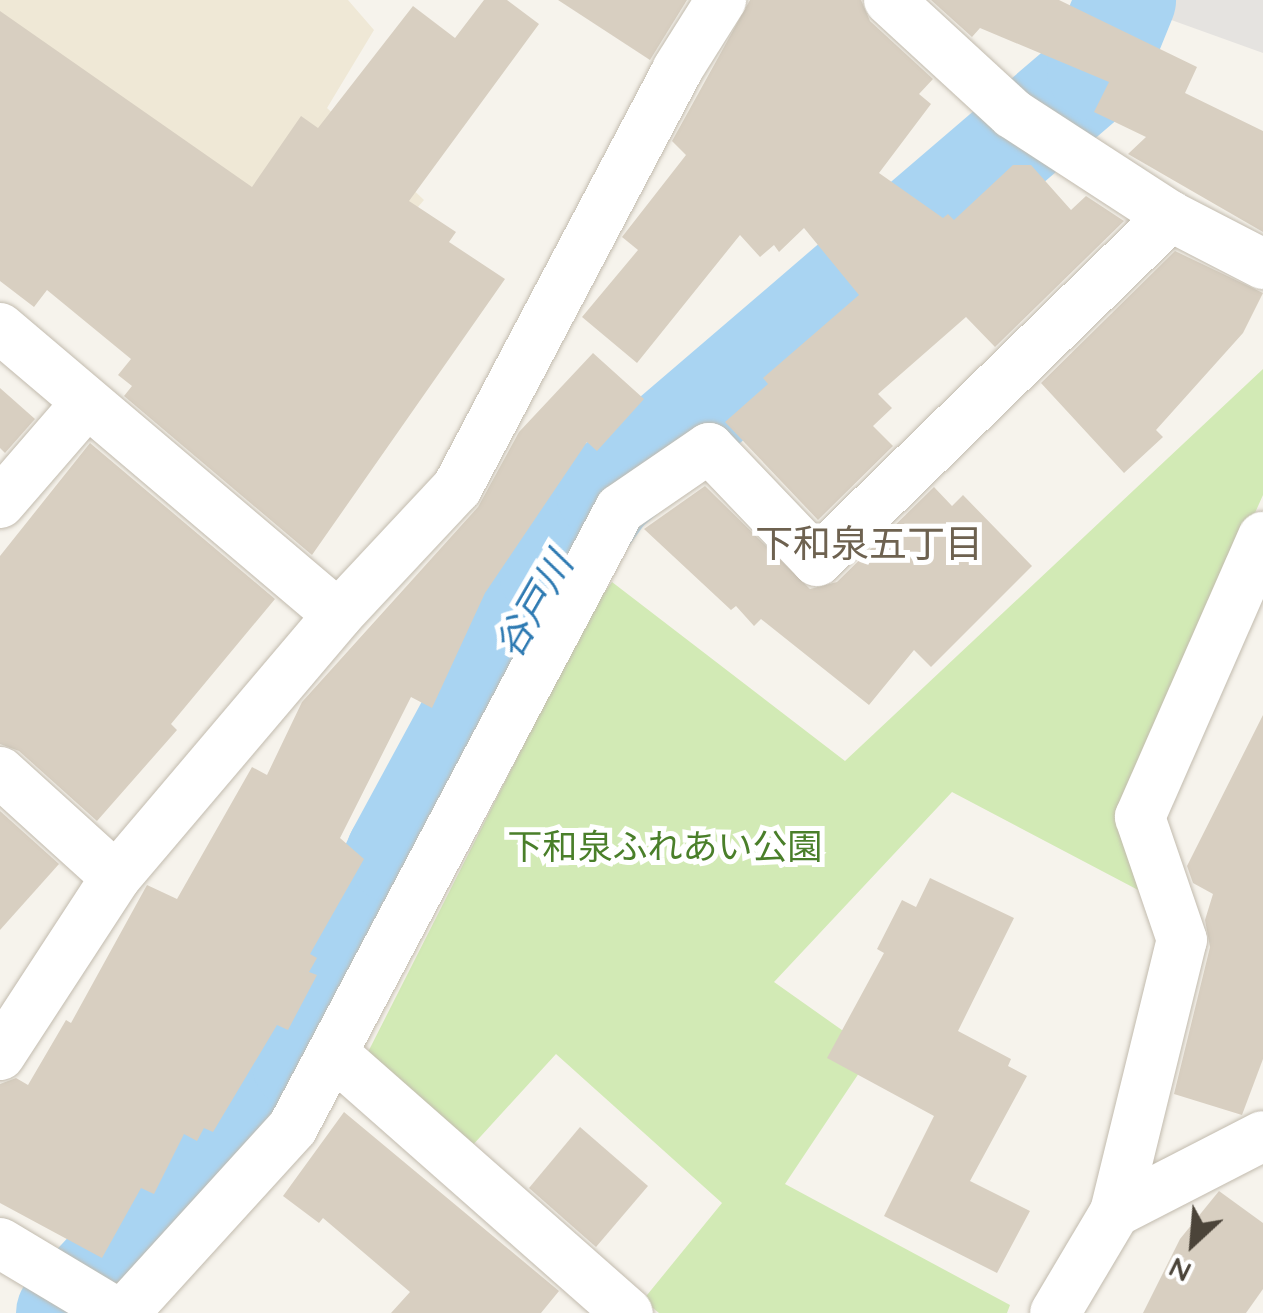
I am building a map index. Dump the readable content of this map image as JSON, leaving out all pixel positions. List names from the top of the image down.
{
  "districts": ["下和泉五丁目"],
  "water": ["谷戸川"],
  "parks": ["下和泉ふれあい公園"],
  "north": "bottom left"
}
